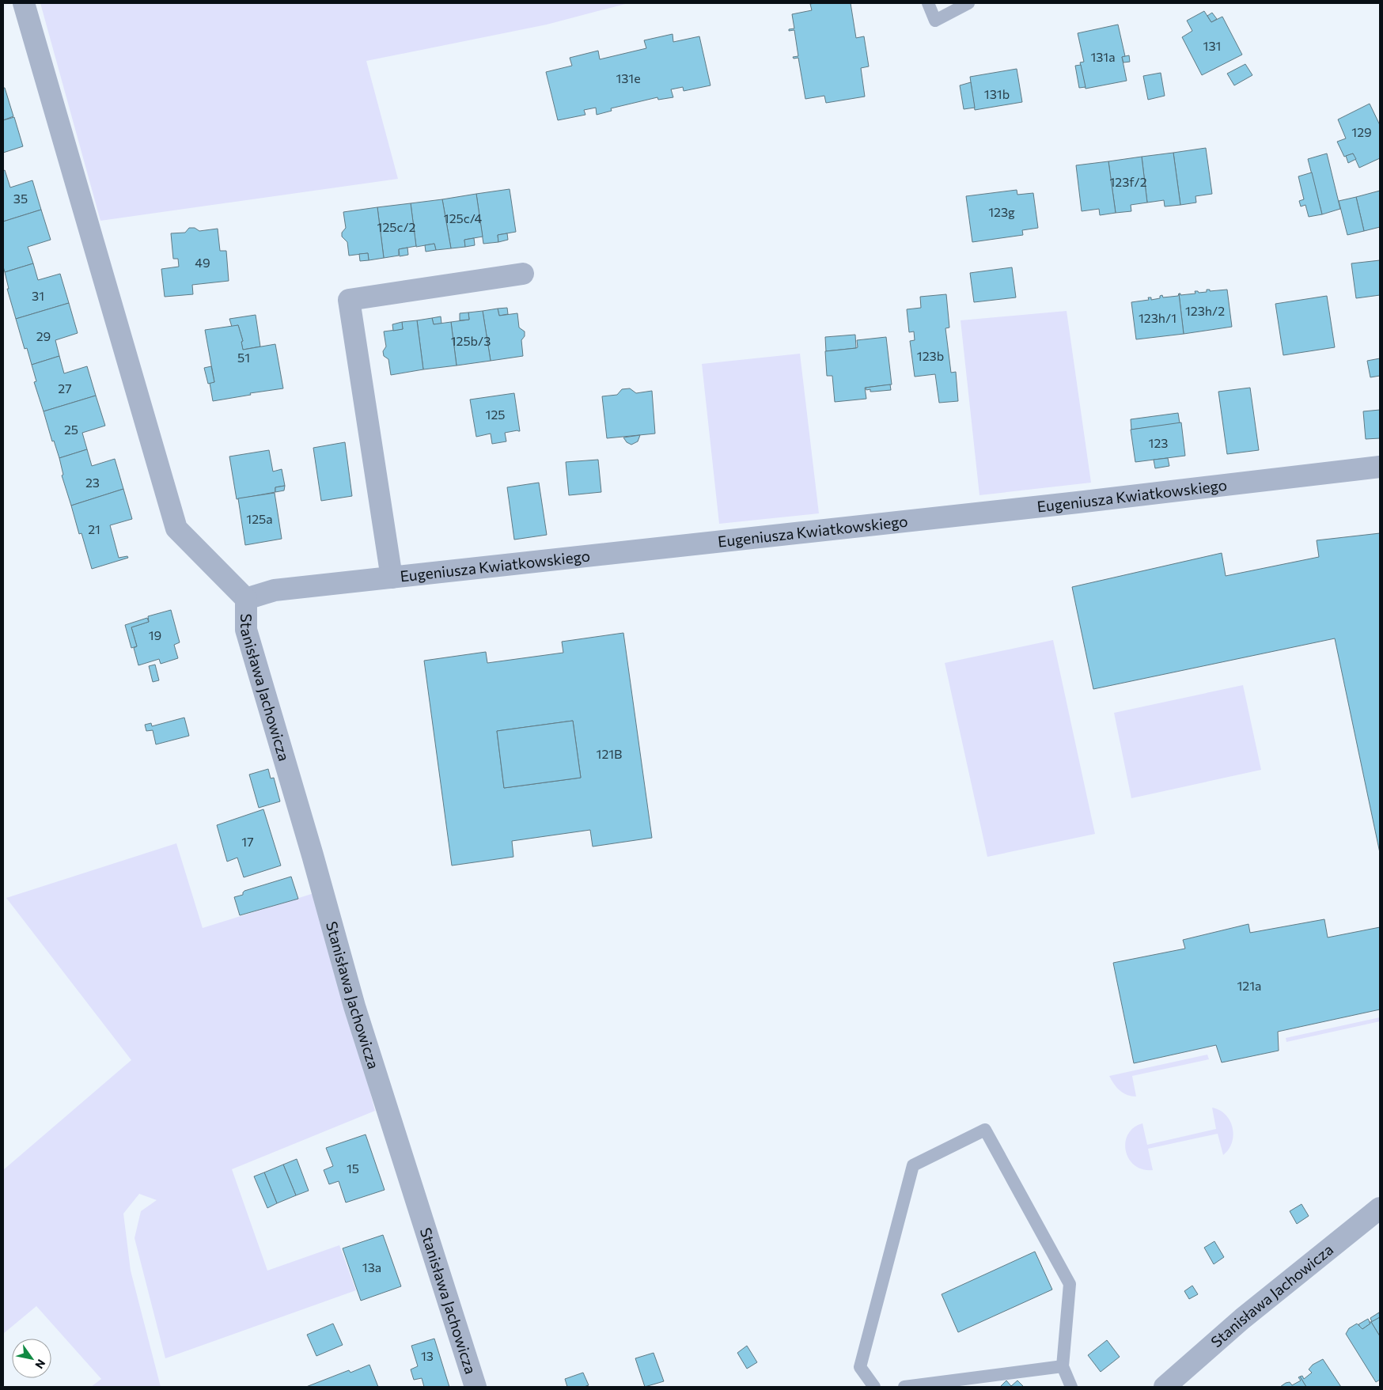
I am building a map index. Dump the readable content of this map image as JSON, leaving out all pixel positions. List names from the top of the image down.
{
  "streets": {
    "street": ["Eugeniusza Kwiatkowskiego", "Stanisława Jachowicza"]
  },
  "crossings": [
    ["Eugeniusza Kwiatkowskiego", "Stanisława Jachowicza"]
  ],
  "house_numbers": [
    "131",
    "131a",
    "131e",
    "131b",
    "129",
    "123f/2",
    "35",
    "123g",
    "125c/4",
    "125c/2",
    "49",
    "31",
    "123h/2",
    "123h/1",
    "29",
    "125b/3",
    "123b",
    "51",
    "27",
    "125",
    "25",
    "123",
    "23",
    "125a",
    "21",
    "19",
    "121B",
    "17",
    "121a",
    "15",
    "13a",
    "13"
  ],
  "north": "bottom right"
}
